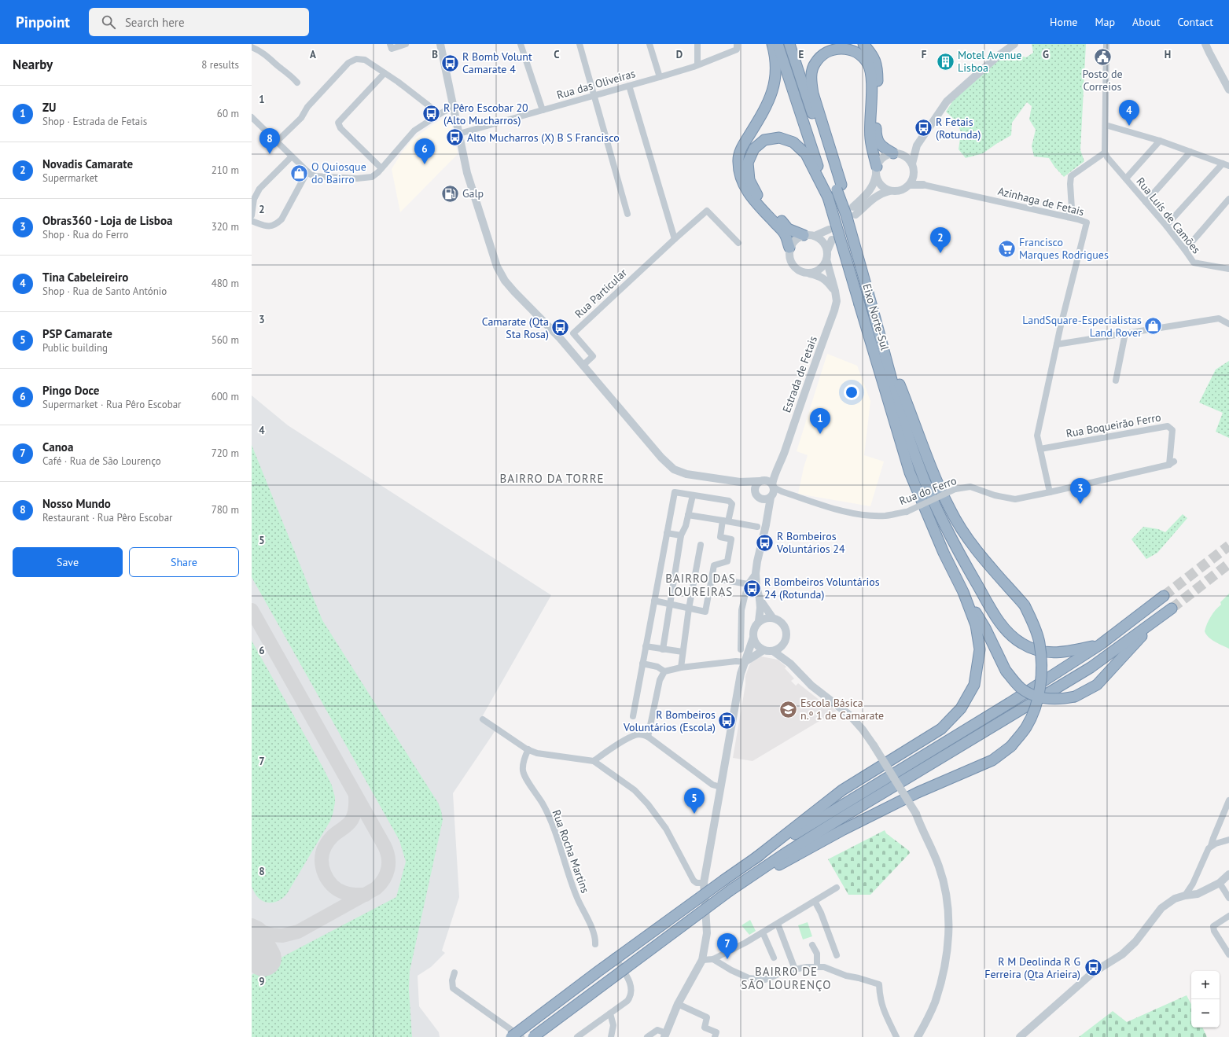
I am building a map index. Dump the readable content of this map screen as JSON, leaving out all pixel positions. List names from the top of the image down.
{
  "streets": {
    "highway": ["Eixo Norte-Sul"],
    "street": [
      "Rua das Oliveiras",
      "Azinhaga de Fetais",
      "Rua Luís de Camões",
      "Rua Particular",
      "Estrada de Fetais",
      "Rua Boqueirão Ferro",
      "Rua do Ferro",
      "Rua Rocha Martins"
    ]
  },
  "crossings": [
    ["Azinhaga de Fetais", "Rua Boqueirão Ferro"],
    ["Azinhaga de Fetais", "Rua do Ferro"],
    ["Estrada de Fetais", "Rua do Ferro"],
    ["Rua Boqueirão Ferro", "Rua do Ferro"]
  ],
  "districts": ["BAIRRO DA TORRE", "BAIRRO DAS LOUREIRAS", "BAIRRO DE SÃO LOURENÇO"],
  "places": {
    "public building": ["Posto de Correios"],
    "building": ["Motel Avenue Lisboa"],
    "bus stop": [
      "R Bomb Volunt Camarate 4",
      "R Pêro Escobar 20 (Alto Mucharros)",
      "R Fetais (Rotunda)",
      "Alto Mucharros (X) B S Francisco",
      "Camarate (Qta Sta Rosa)",
      "R Bombeiros Voluntários 24",
      "R Bombeiros Voluntários 24 (Rotunda)",
      "R Bombeiros Voluntários (Escola)",
      "R M Deolinda R G Ferreira (Qta Arieira)"
    ],
    "shop": ["O Quiosque do Bairro", "LandSquare-Especialistas Land Rover"],
    "fuel station": ["Galp"],
    "supermarket": ["Francisco Marques Rodrigues"],
    "school or university": ["Escola Básica n.º 1 de Camarate"]
  },
  "page": {
    "header": "Pinpoint",
    "search": "Search here",
    "nav": [
      "Home",
      "Map",
      "About",
      "Contact"
    ],
    "heading": ["Nearby", "8 results"],
    "list": [
      {
        "mark": "1",
        "name": "ZU",
        "note": "Shop · Estrada de Fetais",
        "value": "60 m"
      },
      {
        "mark": "2",
        "name": "Novadis Camarate",
        "note": "Supermarket",
        "value": "210 m"
      },
      {
        "mark": "3",
        "name": "Obras360 - Loja de Lisboa",
        "note": "Shop · Rua do Ferro",
        "value": "320 m"
      },
      {
        "mark": "4",
        "name": "Tina Cabeleireiro",
        "note": "Shop · Rua de Santo António",
        "value": "480 m"
      },
      {
        "mark": "5",
        "name": "PSP Camarate",
        "note": "Public building",
        "value": "560 m"
      },
      {
        "mark": "6",
        "name": "Pingo Doce",
        "note": "Supermarket · Rua Pêro Escobar",
        "value": "600 m"
      },
      {
        "mark": "7",
        "name": "Canoa",
        "note": "Café · Rua de São Lourenço",
        "value": "720 m"
      },
      {
        "mark": "8",
        "name": "Nosso Mundo",
        "note": "Restaurant · Rua Pêro Escobar",
        "value": "780 m"
      }
    ],
    "pins": [
      "4",
      "8",
      "6",
      "2",
      "1",
      "3",
      "5",
      "7"
    ],
    "buttons": ["Save", "Share"],
    "map_buttons": ["+", "−"]
  },
  "grid": {
    "columns": [
      "A",
      "B",
      "C",
      "D",
      "E",
      "F",
      "G",
      "H"
    ],
    "rows": [
      "1",
      "2",
      "3",
      "4",
      "5",
      "6",
      "7",
      "8",
      "9"
    ]
  }
}
